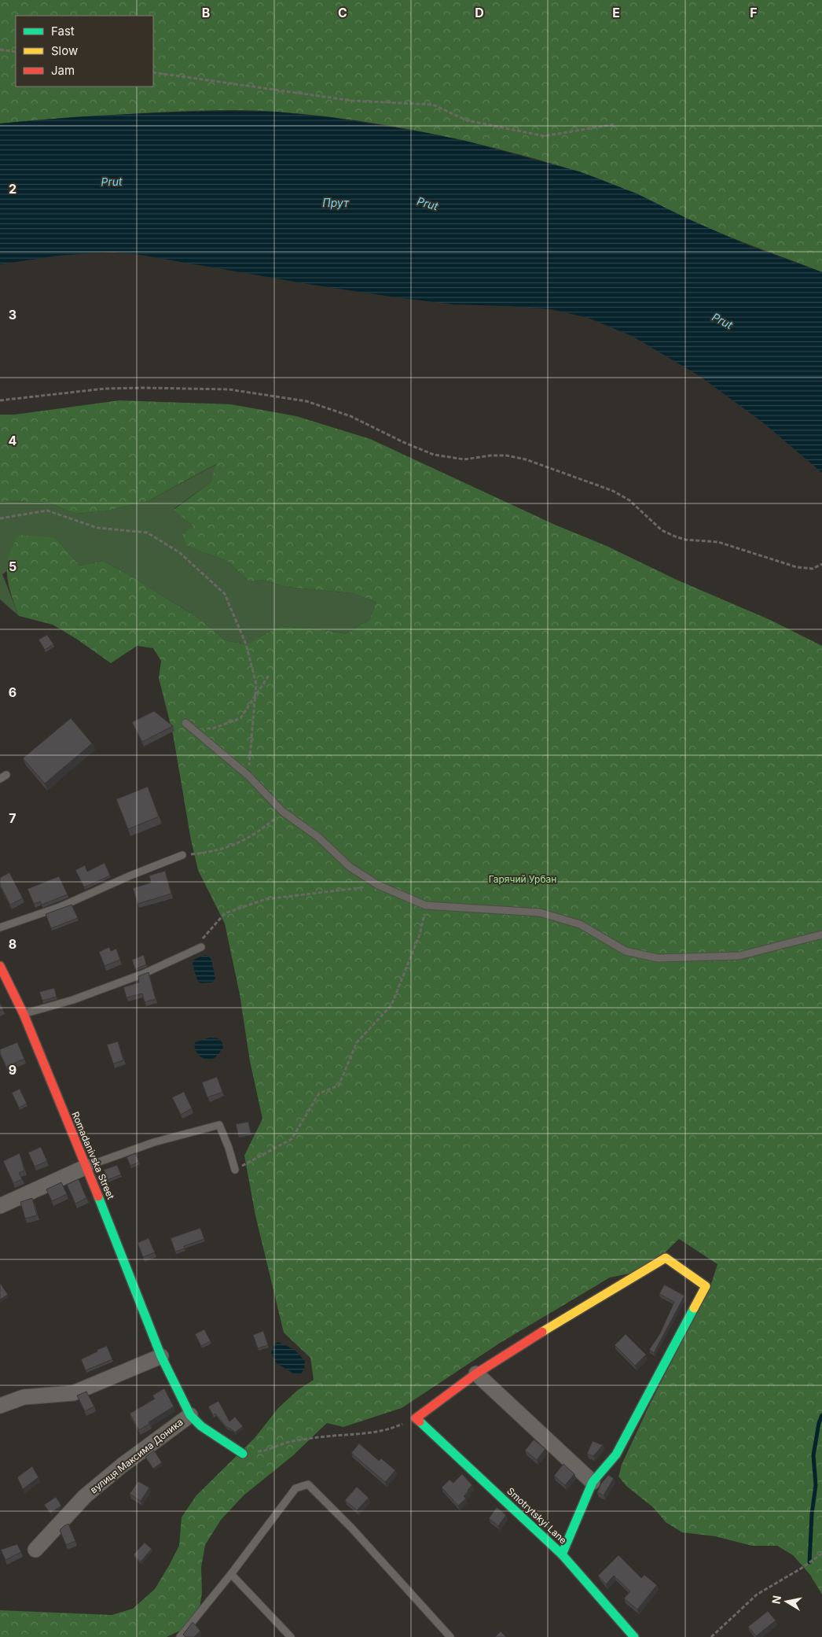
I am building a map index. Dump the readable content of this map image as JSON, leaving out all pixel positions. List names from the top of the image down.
{
  "streets": {
    "street": ["Romadanivska Street", "вулиця Максима Доника", "Smotrytskyi Lane"]
  },
  "crossings": [
    ["Romadanivska Street", "вулиця Максима Доника"]
  ],
  "water": ["Prut", "Прут"],
  "parks": ["Гарячий Урбан"],
  "legend": ["Fast", "Slow", "Jam"],
  "north": "left",
  "grid": {
    "columns": [
      "B",
      "C",
      "D",
      "E",
      "F"
    ],
    "rows": [
      "2",
      "3",
      "4",
      "5",
      "6",
      "7",
      "8",
      "9"
    ]
  }
}
